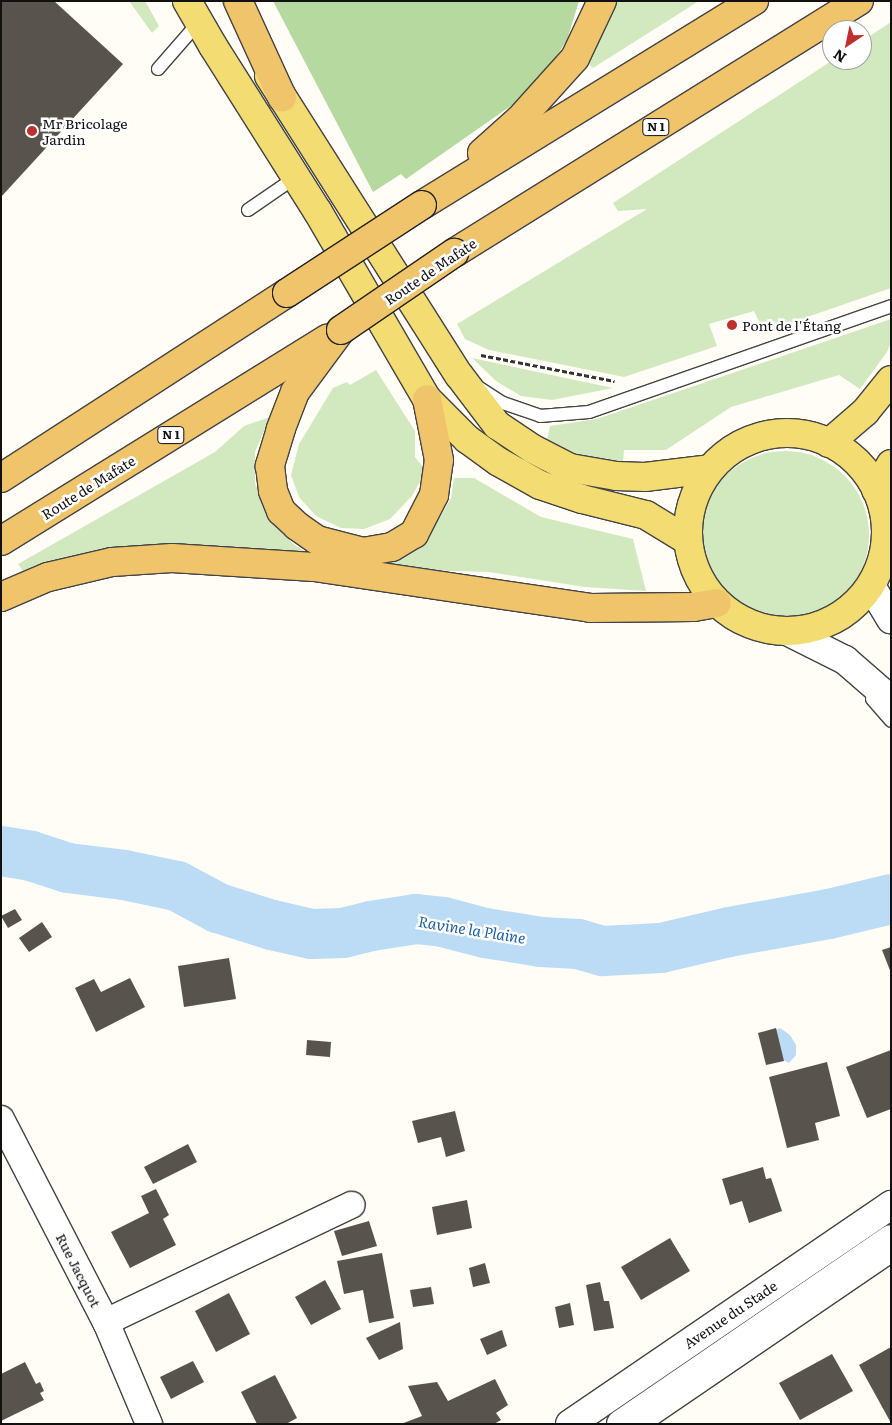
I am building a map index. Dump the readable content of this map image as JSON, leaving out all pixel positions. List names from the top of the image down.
{
  "streets": {
    "highway": ["N 1", "Route de Mafate"],
    "street": ["Rue Jacquot", "Avenue du Stade"]
  },
  "water": ["Ravine la Plaine"],
  "places": ["Mr Bricolage Jardin", "Pont de l'Étang"],
  "north": "bottom left"
}
